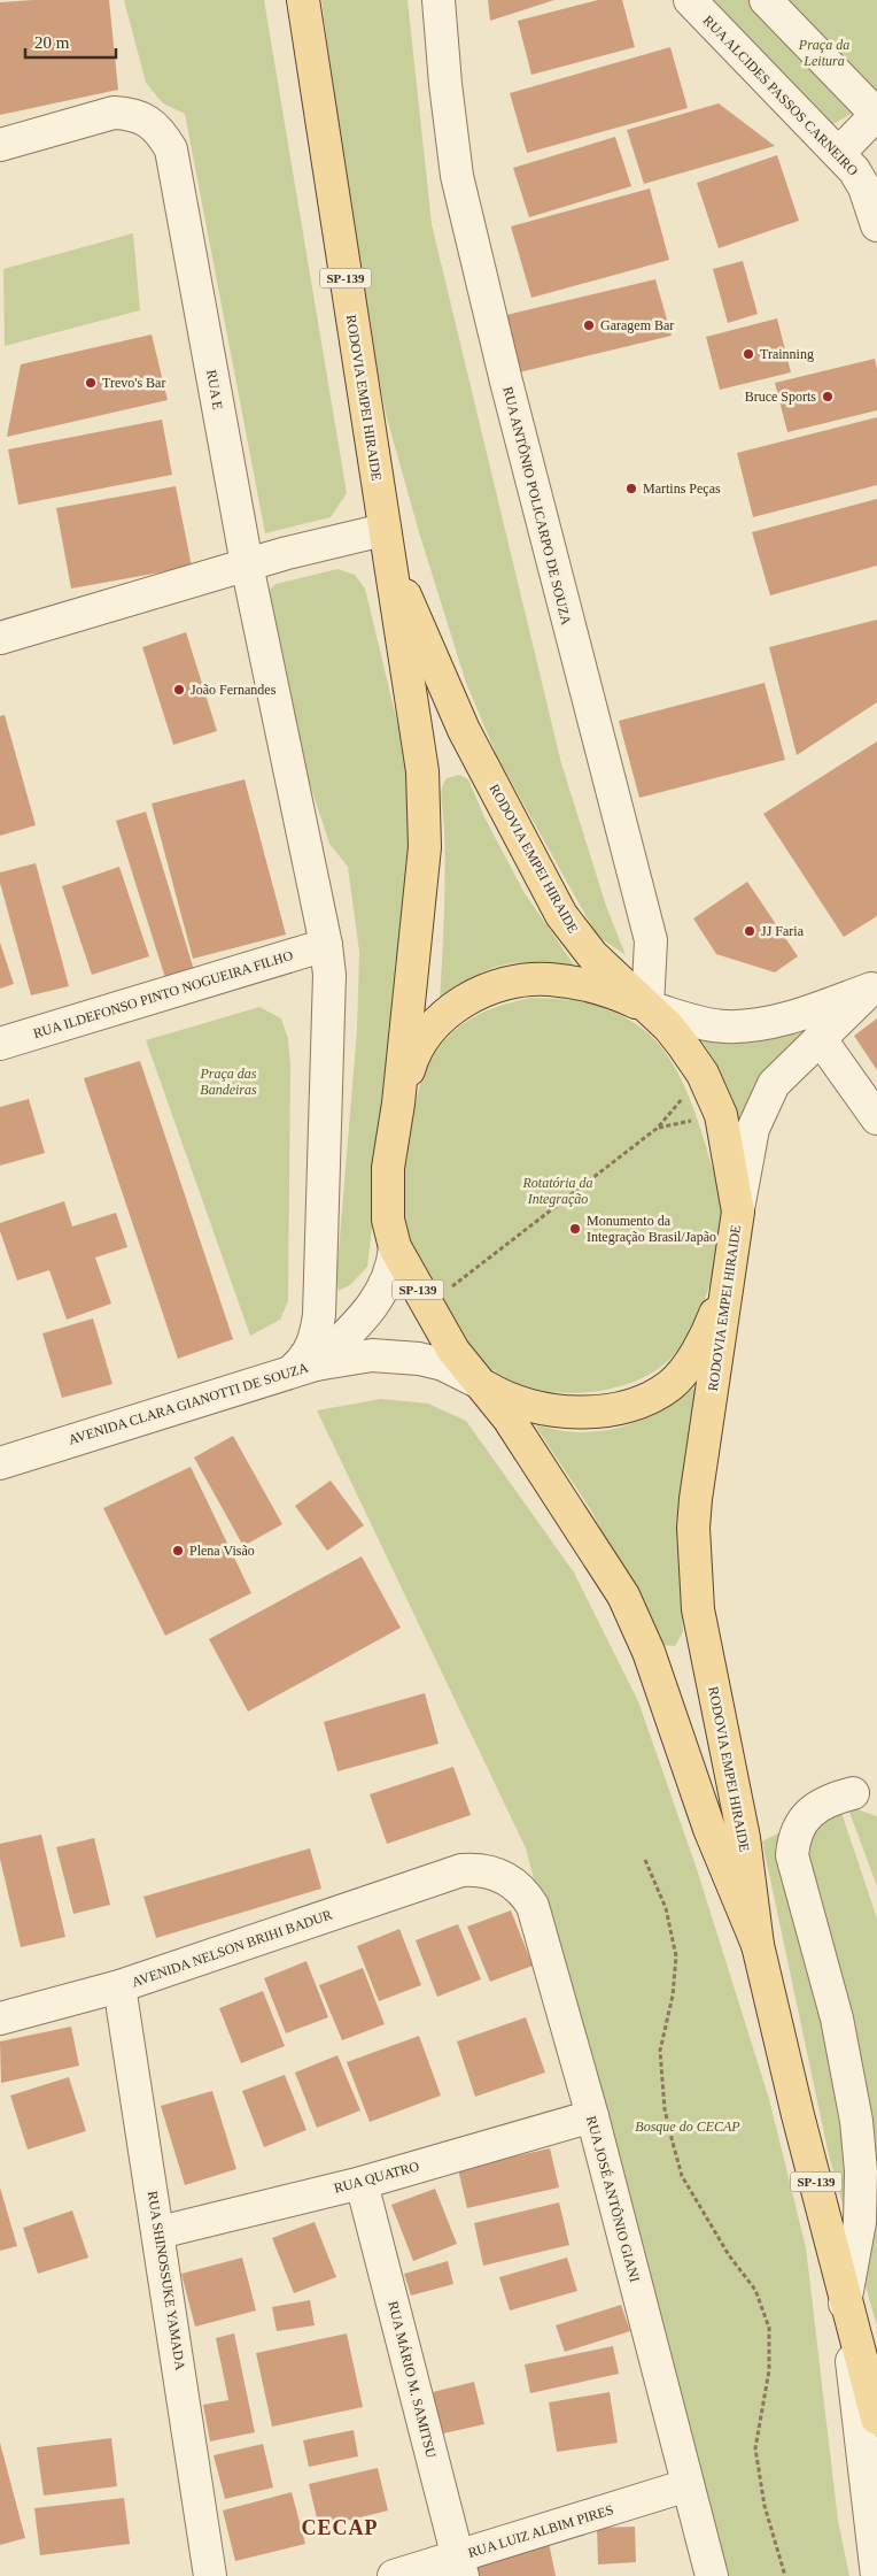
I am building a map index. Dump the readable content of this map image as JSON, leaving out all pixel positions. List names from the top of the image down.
{
  "streets": {
    "main road": ["SP-139", "RODOVIA EMPEI HIRAIDE"],
    "street": [
      "RUA ALCIDES PASSOS CARNEIRO",
      "RUA E",
      "RUA ANTÔNIO POLICARPO DE SOUZA",
      "RUA ILDEFONSO PINTO NOGUEIRA FILHO",
      "AVENIDA CLARA GIANOTTI DE SOUZA",
      "AVENIDA NELSON BRIHI BADUR",
      "RUA QUATRO",
      "RUA JOSÉ ANTÔNIO GIANI",
      "RUA SHINOSSUKE YAMADA",
      "RUA MÁRIO M. SAMITSU",
      "RUA LUIZ ALBIM PIRES"
    ]
  },
  "crossings": [
    ["RUA E", "RUA ILDEFONSO PINTO NOGUEIRA FILHO"],
    ["RUA E", "AVENIDA CLARA GIANOTTI DE SOUZA"],
    ["RODOVIA EMPEI HIRAIDE", "RUA ANTÔNIO POLICARPO DE SOUZA"],
    ["RODOVIA EMPEI HIRAIDE", "AVENIDA CLARA GIANOTTI DE SOUZA"],
    ["AVENIDA NELSON BRIHI BADUR", "RUA JOSÉ ANTÔNIO GIANI"],
    ["AVENIDA NELSON BRIHI BADUR", "RUA SHINOSSUKE YAMADA"],
    ["RUA QUATRO", "RUA JOSÉ ANTÔNIO GIANI"],
    ["RUA QUATRO", "RUA SHINOSSUKE YAMADA"],
    ["RUA QUATRO", "RUA MÁRIO M. SAMITSU"],
    ["RUA JOSÉ ANTÔNIO GIANI", "RUA LUIZ ALBIM PIRES"],
    ["RUA MÁRIO M. SAMITSU", "RUA LUIZ ALBIM PIRES"]
  ],
  "districts": ["CECAP"],
  "parks": [
    "Praça da Leitura",
    "Praça das Bandeiras",
    "Rotatória da Integração",
    "Bosque do CECAP"
  ],
  "places": [
    "Garagem Bar",
    "Trainning",
    "Trevo's Bar",
    "Bruce Sports",
    "Martins Peças",
    "João Fernandes",
    "JJ Faria",
    "Monumento da Integração Brasil/Japão",
    "Plena Visão"
  ],
  "scale_bar": "20 m"
}
